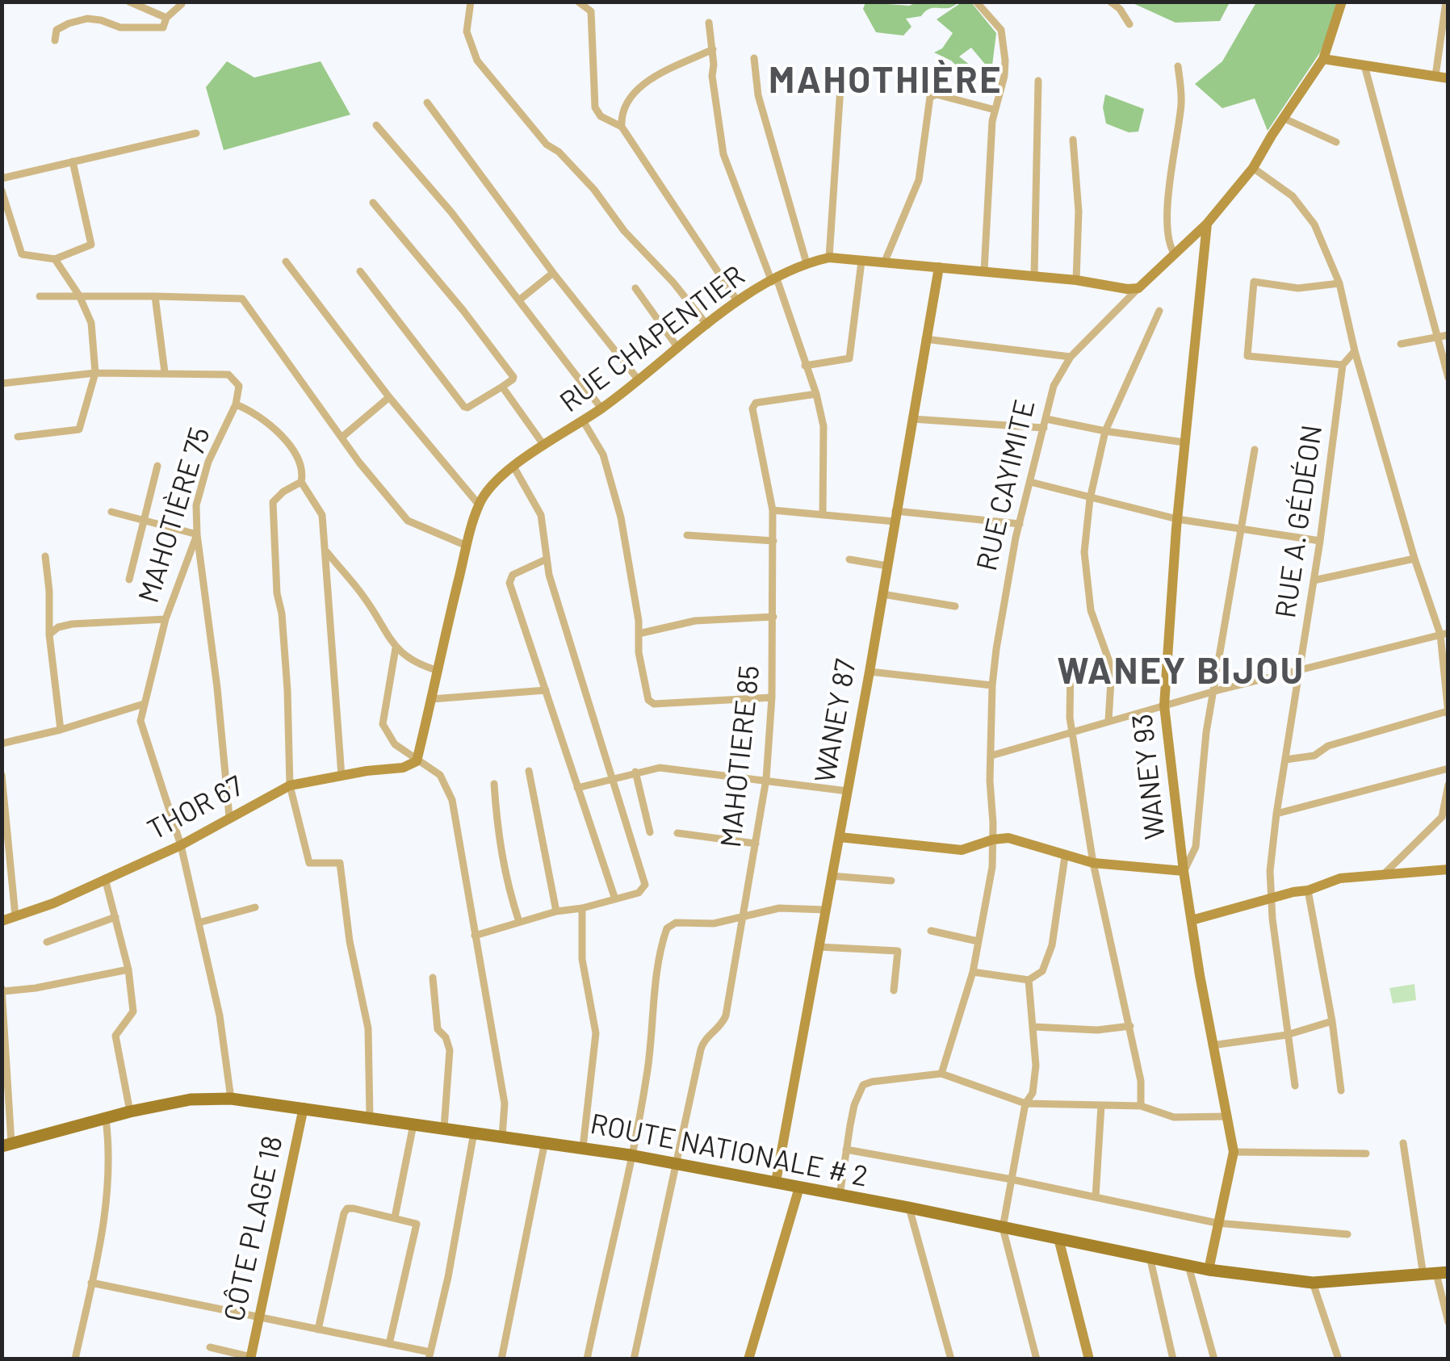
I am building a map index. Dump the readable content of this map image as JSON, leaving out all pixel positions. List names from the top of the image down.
{
  "streets": {
    "main road": ["ROUTE NATIONALE # 2"],
    "street": [
      "RUE CHAPENTIER",
      "RUE CAYIMITE",
      "MAHOTIÈRE 75",
      "RUE A. GÉDÉON",
      "WANEY 87",
      "MAHOTIERE 85",
      "WANEY 93",
      "THOR 67",
      "CÔTE PLAGE 18"
    ]
  },
  "crossings": [
    ["RUE CHAPENTIER", "RUE CAYIMITE"],
    ["RUE CHAPENTIER", "WANEY 87"],
    ["RUE CHAPENTIER", "THOR 67"],
    ["RUE CAYIMITE", "WANEY 93"],
    ["MAHOTIÈRE 75", "THOR 67"],
    ["MAHOTIÈRE 75", "ROUTE NATIONALE # 2"],
    ["WANEY 87", "ROUTE NATIONALE # 2"],
    ["MAHOTIERE 85", "ROUTE NATIONALE # 2"],
    ["WANEY 93", "ROUTE NATIONALE # 2"],
    ["ROUTE NATIONALE # 2", "CÔTE PLAGE 18"]
  ],
  "districts": ["MAHOTHIÈRE", "WANEY BIJOU"]
}
